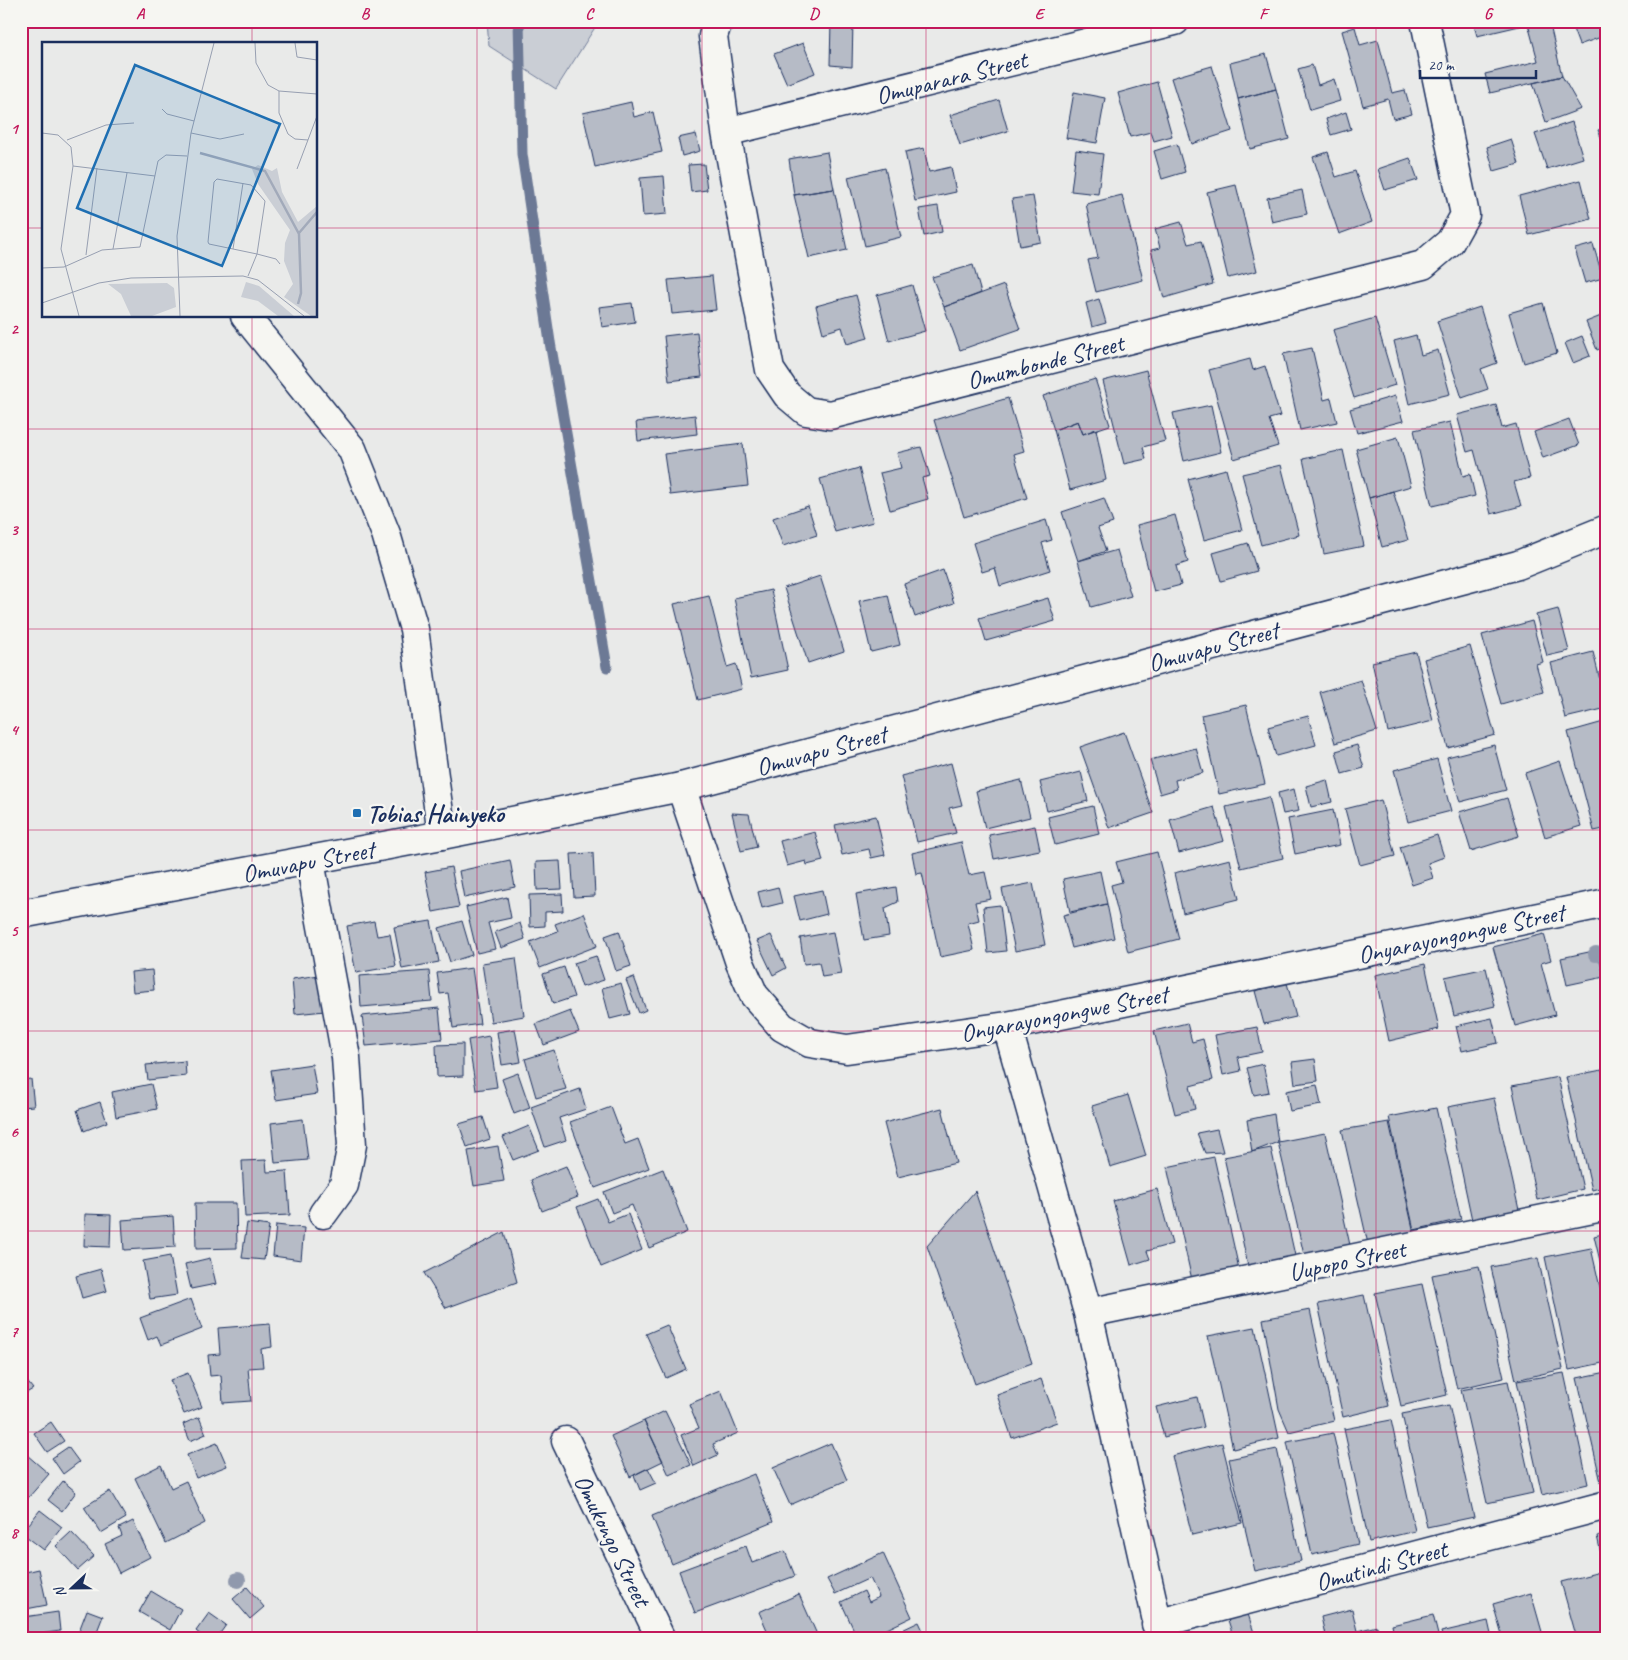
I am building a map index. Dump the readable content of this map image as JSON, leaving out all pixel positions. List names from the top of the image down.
{
  "streets": {
    "street": [
      "Omuparara Street",
      "Omumbonde Street",
      "Omuvapu Street",
      "Onyarayongongwe Street",
      "Uupopo Street",
      "Omukongo Street",
      "Omutindi Street"
    ]
  },
  "crossings": [
    ["Omuparara Street", "Omumbonde Street"],
    ["Omuvapu Street", "Onyarayongongwe Street"]
  ],
  "places": {
    "transit": ["Tobias Hainyeko"]
  },
  "scale_bar": "20 m",
  "north": "left",
  "grid": {
    "columns": [
      "A",
      "B",
      "C",
      "D",
      "E",
      "F",
      "G"
    ],
    "rows": [
      "1",
      "2",
      "3",
      "4",
      "5",
      "6",
      "7",
      "8"
    ]
  }
}
